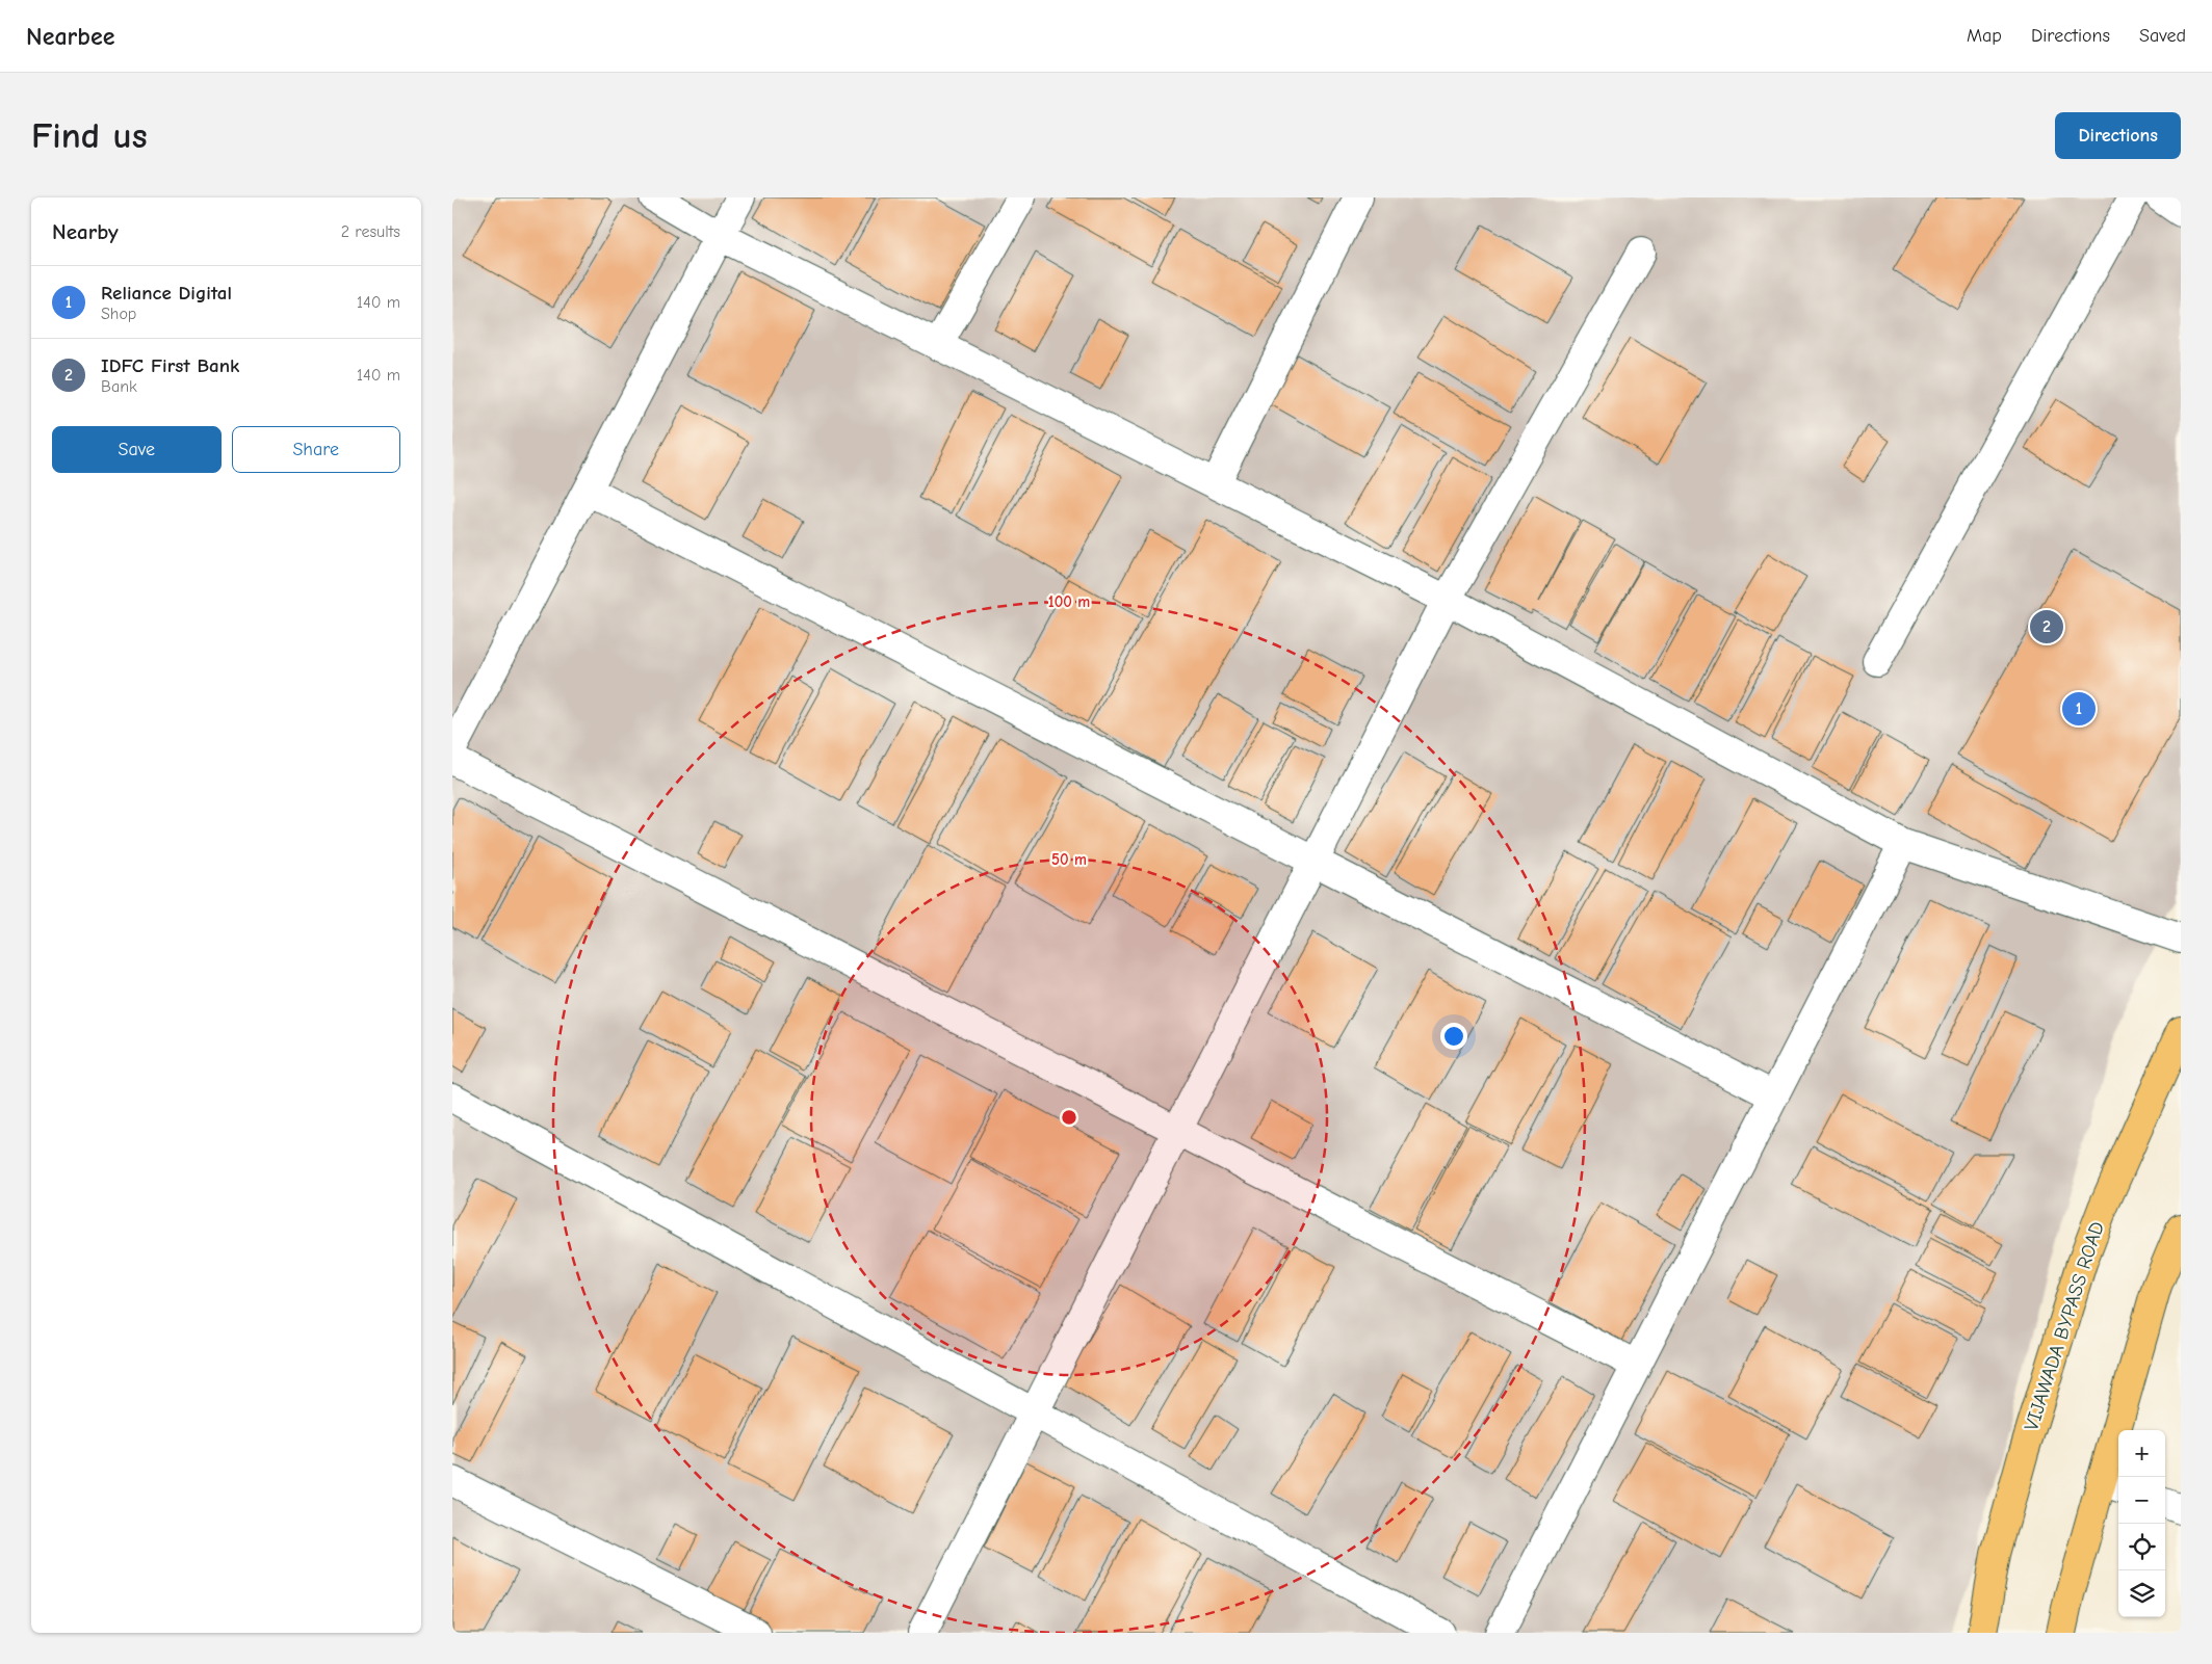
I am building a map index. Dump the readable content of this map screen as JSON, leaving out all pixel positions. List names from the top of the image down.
{
  "streets": {
    "main road": ["VIJAWADA BYPASS ROAD"]
  },
  "page": {
    "header": "Nearbee",
    "nav": ["Map", "Directions", "Saved"],
    "buttons": [
      "Directions",
      ["Save", "Share"]
    ],
    "title": "Find us",
    "heading": ["Nearby", "2 results"],
    "list": [
      {
        "mark": "1",
        "name": "Reliance Digital",
        "note": "Shop",
        "value": "140 m"
      },
      {
        "mark": "2",
        "name": "IDFC First Bank",
        "note": "Bank",
        "value": "140 m"
      }
    ],
    "pins": ["2", "1"],
    "map_buttons": ["+", "−"]
  },
  "rings": ["100 m", "50 m"]
}
